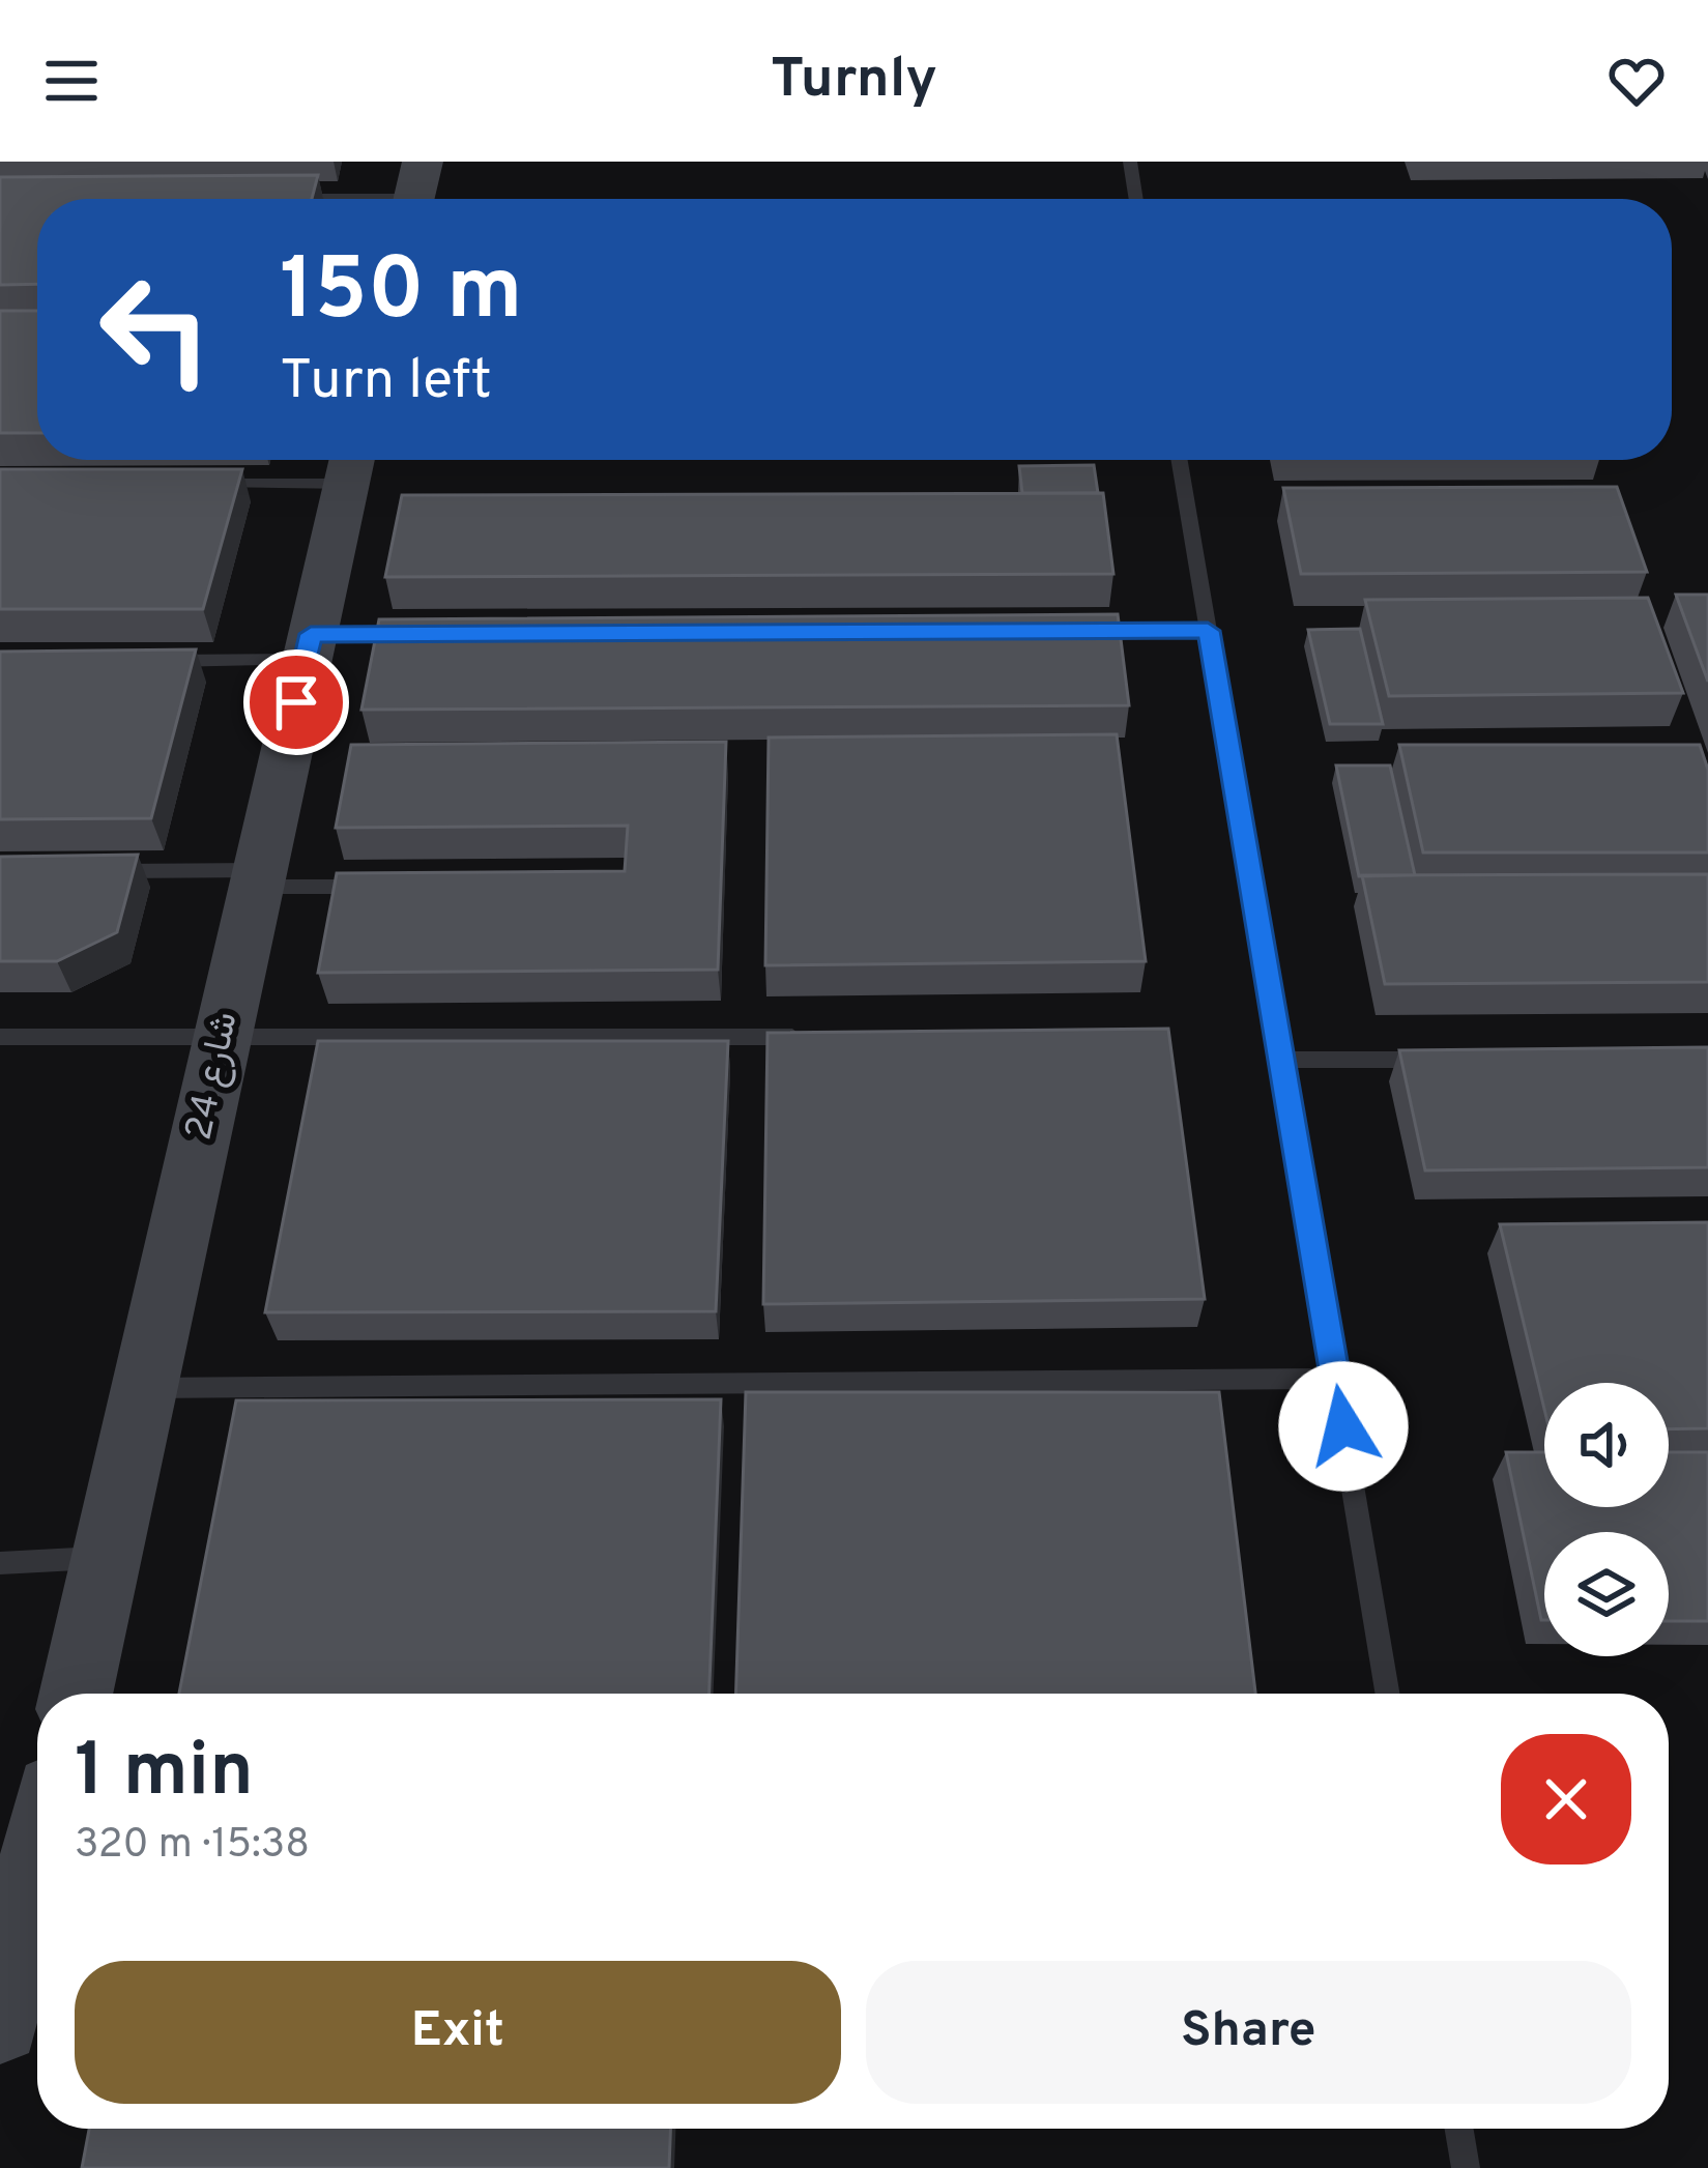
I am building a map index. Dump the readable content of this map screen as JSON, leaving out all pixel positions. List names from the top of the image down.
{
  "streets": {
    "street": ["شارع 24"]
  },
  "page": {
    "header": "Turnly",
    "turn": ["150 m", "Turn left"],
    "heading": ["1 min", "320 m · 15:38"],
    "buttons": ["Exit", "Share"]
  }
}
